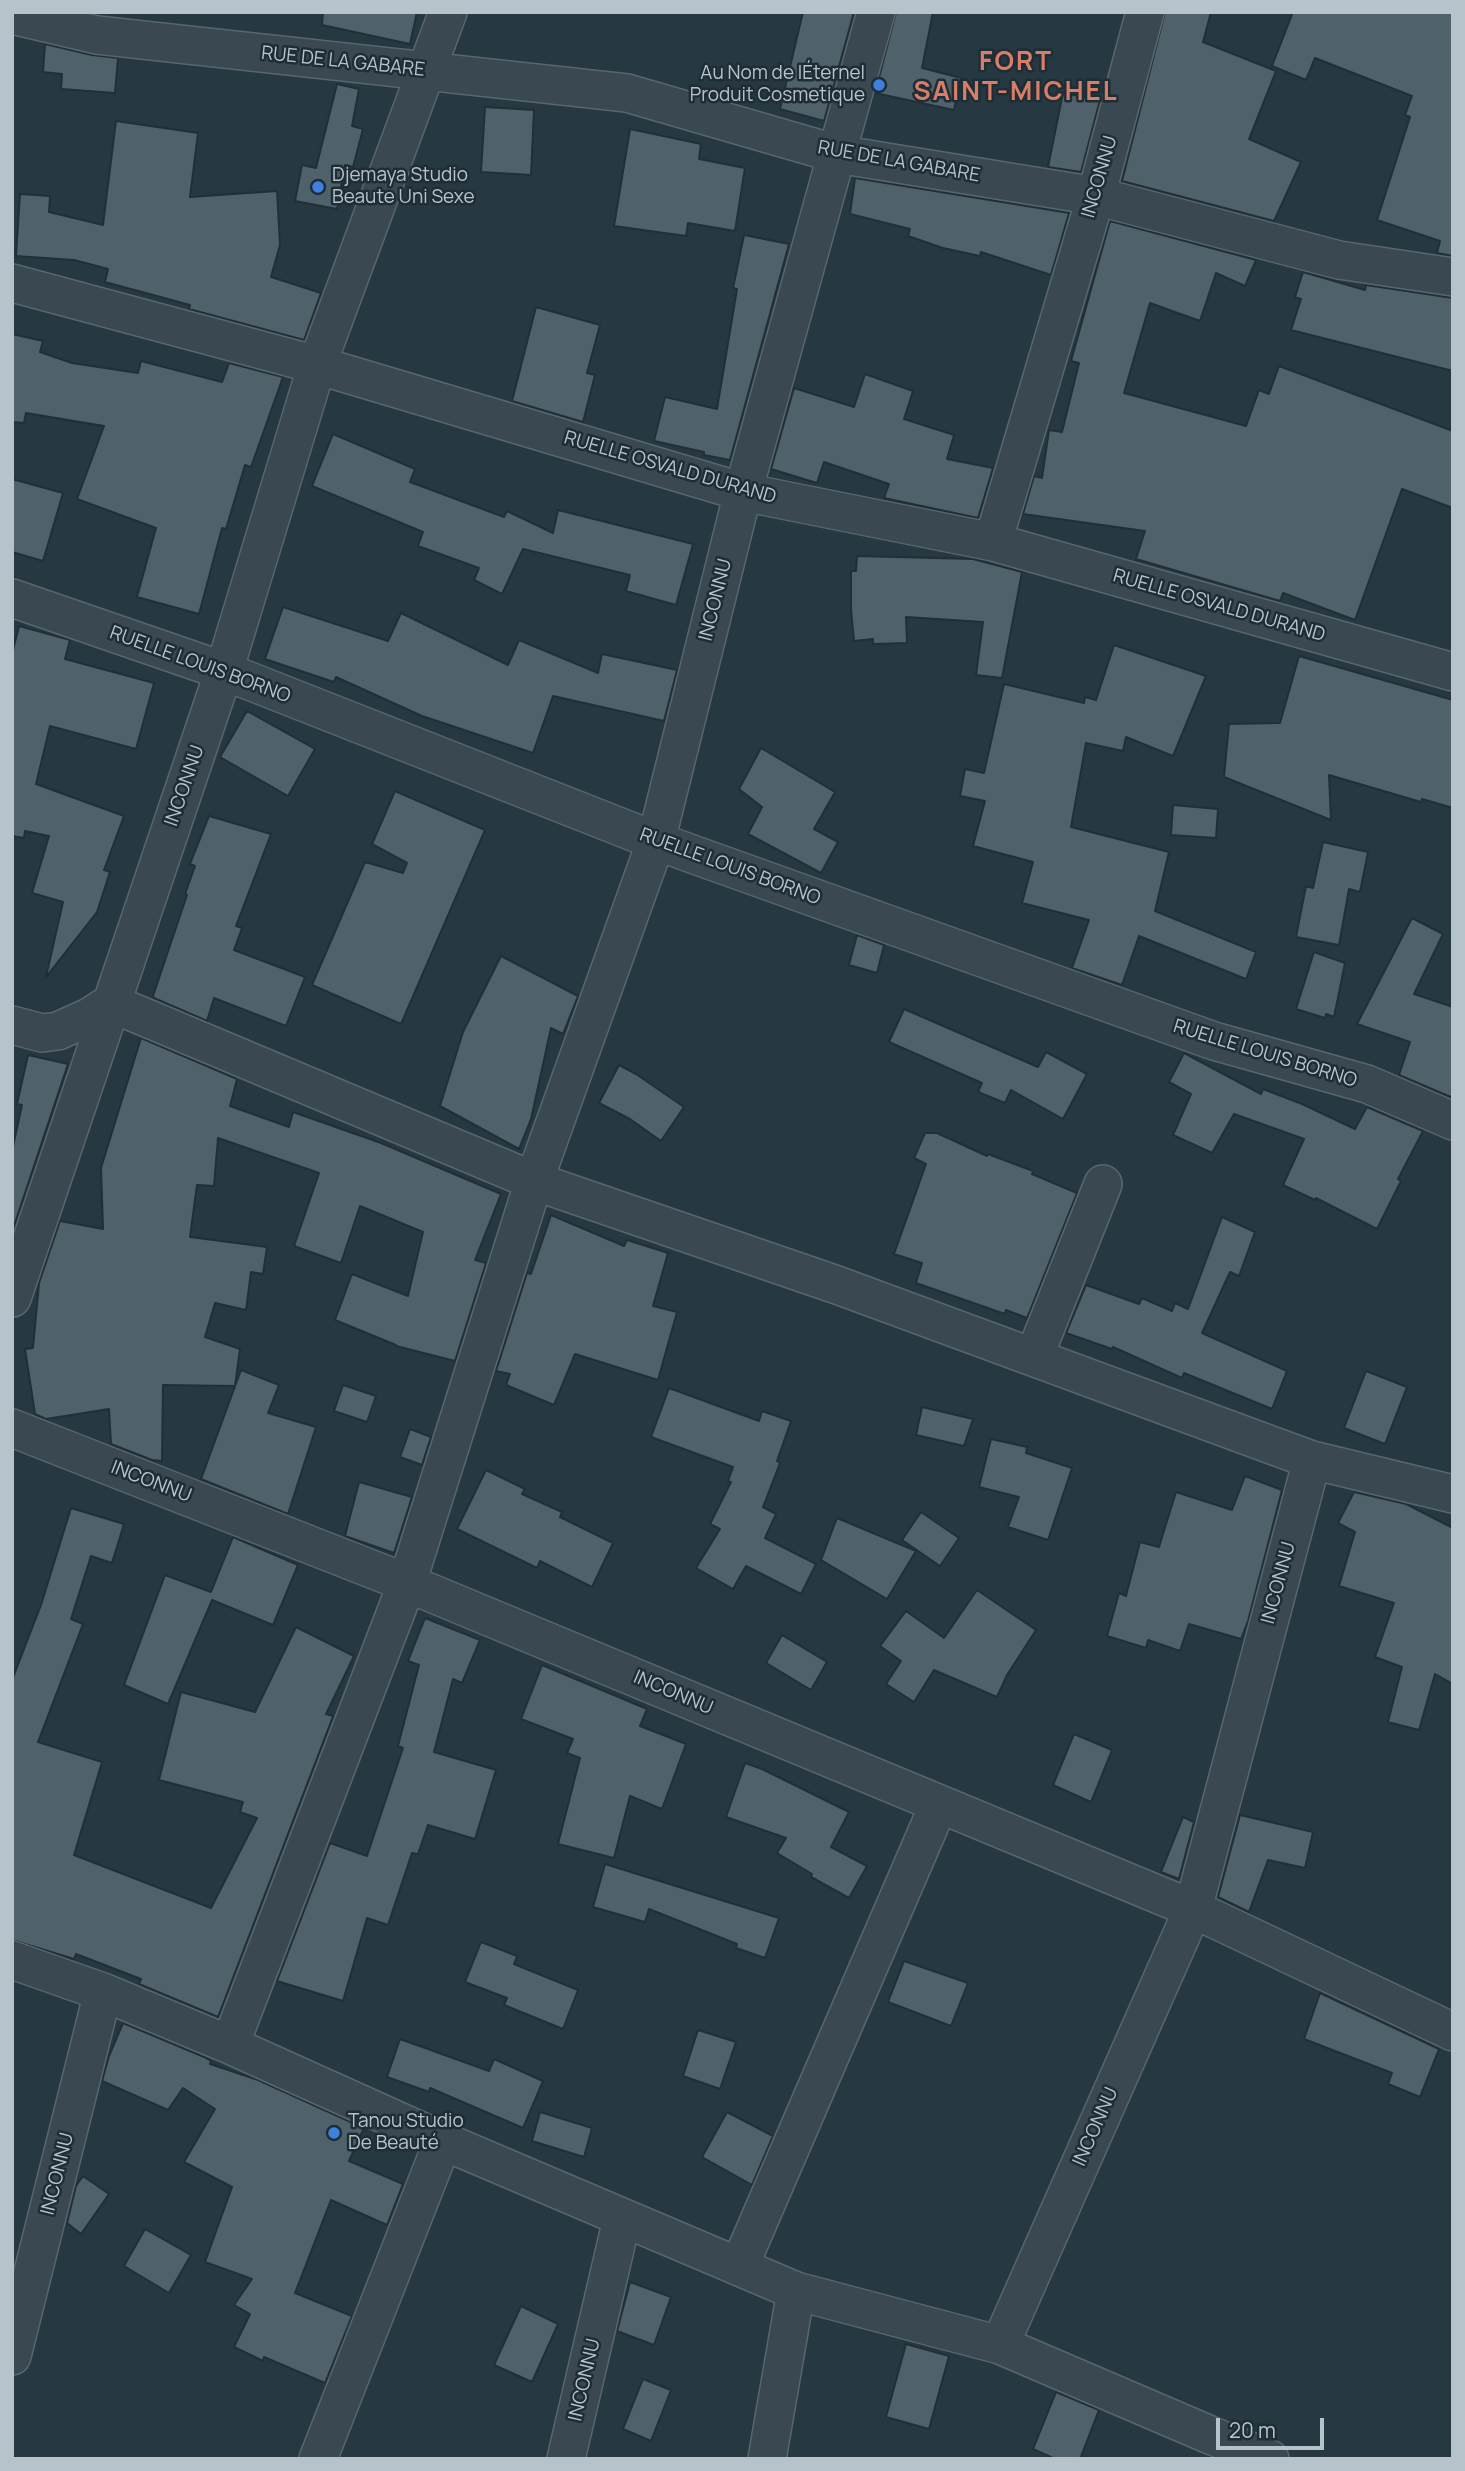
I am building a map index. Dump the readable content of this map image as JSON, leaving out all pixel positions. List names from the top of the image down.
{
  "streets": {
    "street": [
      "RUE DE LA GABARE",
      "INCONNU",
      "RUELLE OSVALD DURAND",
      "RUELLE LOUIS BORNO"
    ]
  },
  "crossings": [
    ["RUE DE LA GABARE", "INCONNU"],
    ["INCONNU", "RUELLE OSVALD DURAND"],
    ["INCONNU", "RUELLE LOUIS BORNO"]
  ],
  "districts": ["FORT SAINT-MICHEL"],
  "places": ["Au Nom de lÉternel Produit Cosmetique", "Djemaya Studio Beaute Uni Sexe", "Tanou Studio De Beauté"],
  "scale_bar": "20 m"
}
